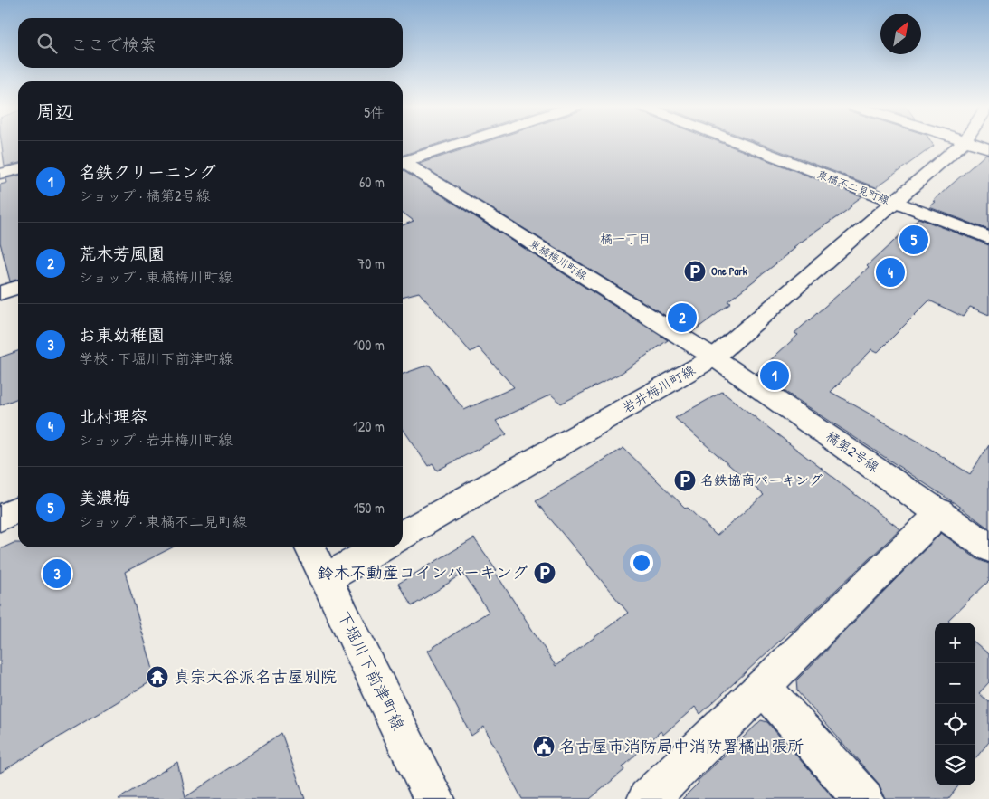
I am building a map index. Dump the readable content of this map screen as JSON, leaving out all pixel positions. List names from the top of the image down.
{
  "streets": {
    "street": [
      "東橘不二見町線",
      "東橘梅川町線",
      "岩井梅川町線",
      "橘第2号線",
      "下堀川下前津町線"
    ]
  },
  "crossings": [
    ["東橘不二見町線", "岩井梅川町線"],
    ["東橘梅川町線", "岩井梅川町線"],
    ["東橘梅川町線", "橘第2号線"],
    ["岩井梅川町線", "橘第2号線"]
  ],
  "districts": ["橘一丁目"],
  "places": {
    "parking": ["One Park", "名鉄協商パーキング", "鈴木不動産コインパーキング"],
    "temple": ["真宗大谷派名古屋別院"],
    "public building": ["名古屋市消防局中消防署橘出張所"]
  },
  "north": "top right",
  "page": {
    "search": "ここで検索",
    "heading": ["周辺", "5件"],
    "list": [
      {
        "mark": "1",
        "name": "名鉄クリーニング",
        "note": "ショップ · 橘第2号線",
        "value": "60 m"
      },
      {
        "mark": "2",
        "name": "荒木芳風園",
        "note": "ショップ · 東橘梅川町線",
        "value": "70 m"
      },
      {
        "mark": "3",
        "name": "お東幼稚園",
        "note": "学校 · 下堀川下前津町線",
        "value": "100 m"
      },
      {
        "mark": "4",
        "name": "北村理容",
        "note": "ショップ · 岩井梅川町線",
        "value": "120 m"
      },
      {
        "mark": "5",
        "name": "美濃梅",
        "note": "ショップ · 東橘不二見町線",
        "value": "150 m"
      }
    ],
    "pins": [
      "5",
      "4",
      "2",
      "1",
      "3"
    ],
    "map_buttons": ["+", "−"]
  }
}
